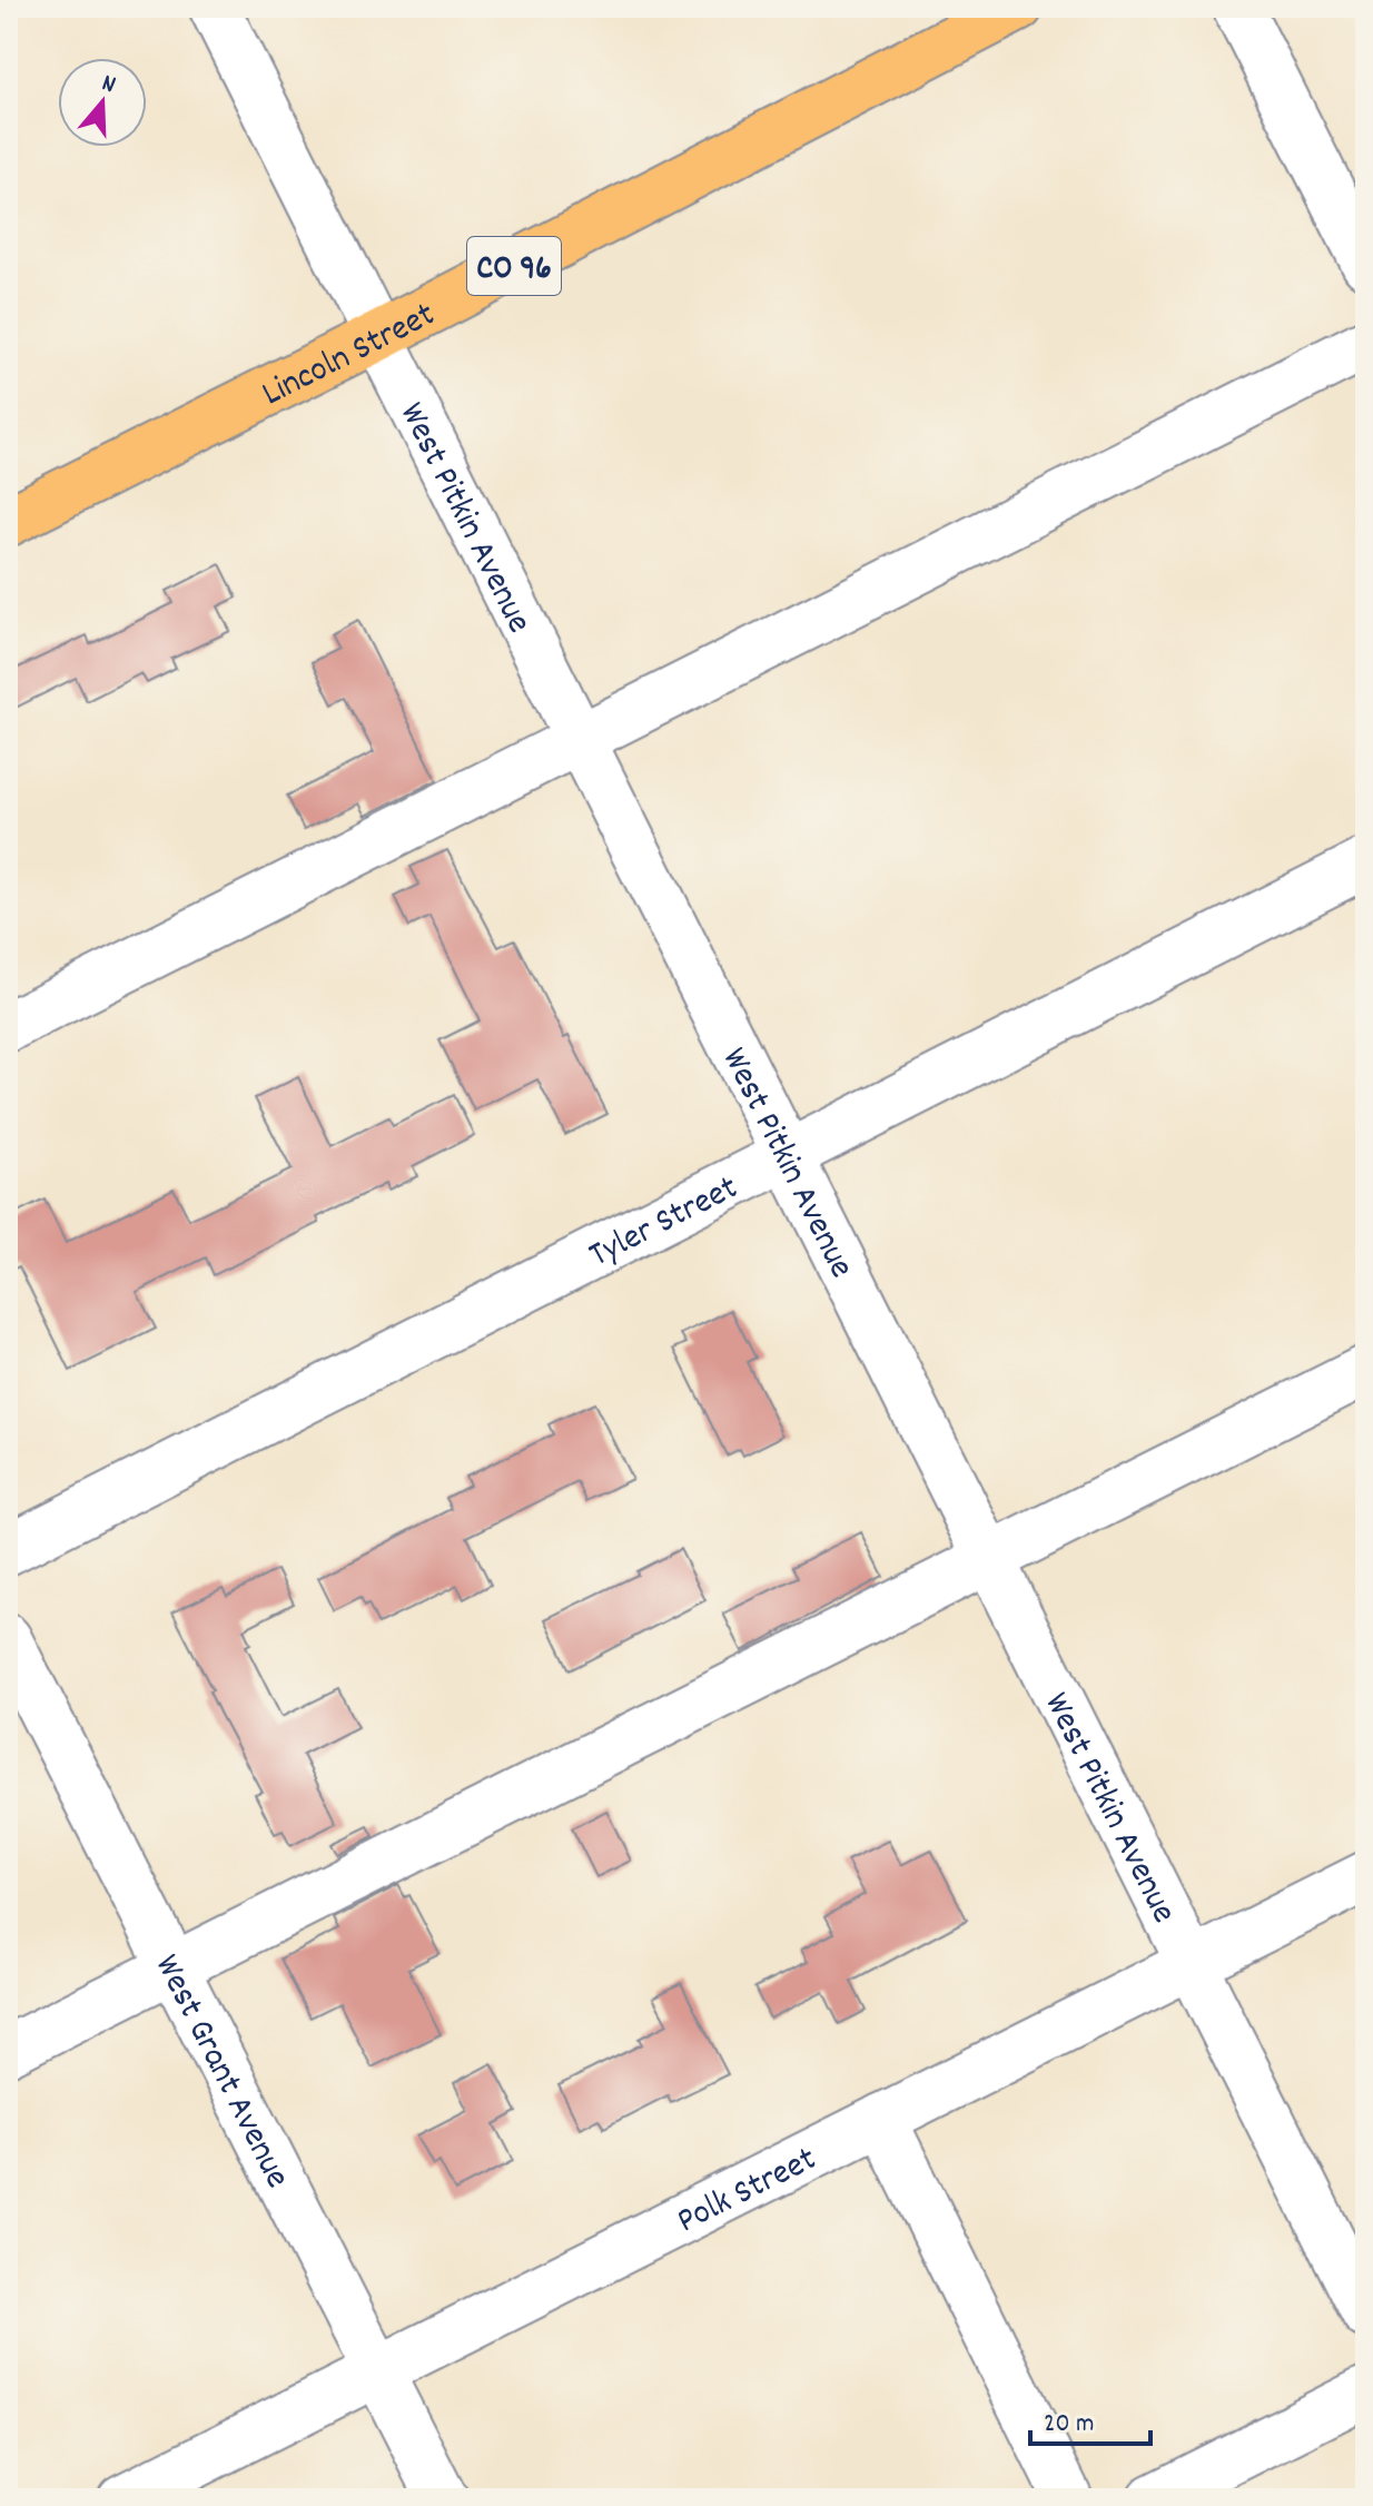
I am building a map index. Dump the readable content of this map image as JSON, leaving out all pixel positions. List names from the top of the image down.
{
  "streets": {
    "main road": ["CO 96", "Lincoln Street"],
    "street": [
      "West Pitkin Avenue",
      "Tyler Street",
      "West Grant Avenue",
      "Polk Street"
    ]
  },
  "crossings": [
    ["Lincoln Street", "West Pitkin Avenue"],
    ["West Pitkin Avenue", "Tyler Street"],
    ["West Pitkin Avenue", "Polk Street"],
    ["West Grant Avenue", "Polk Street"]
  ],
  "scale_bar": "20 m",
  "north": "top"
}
